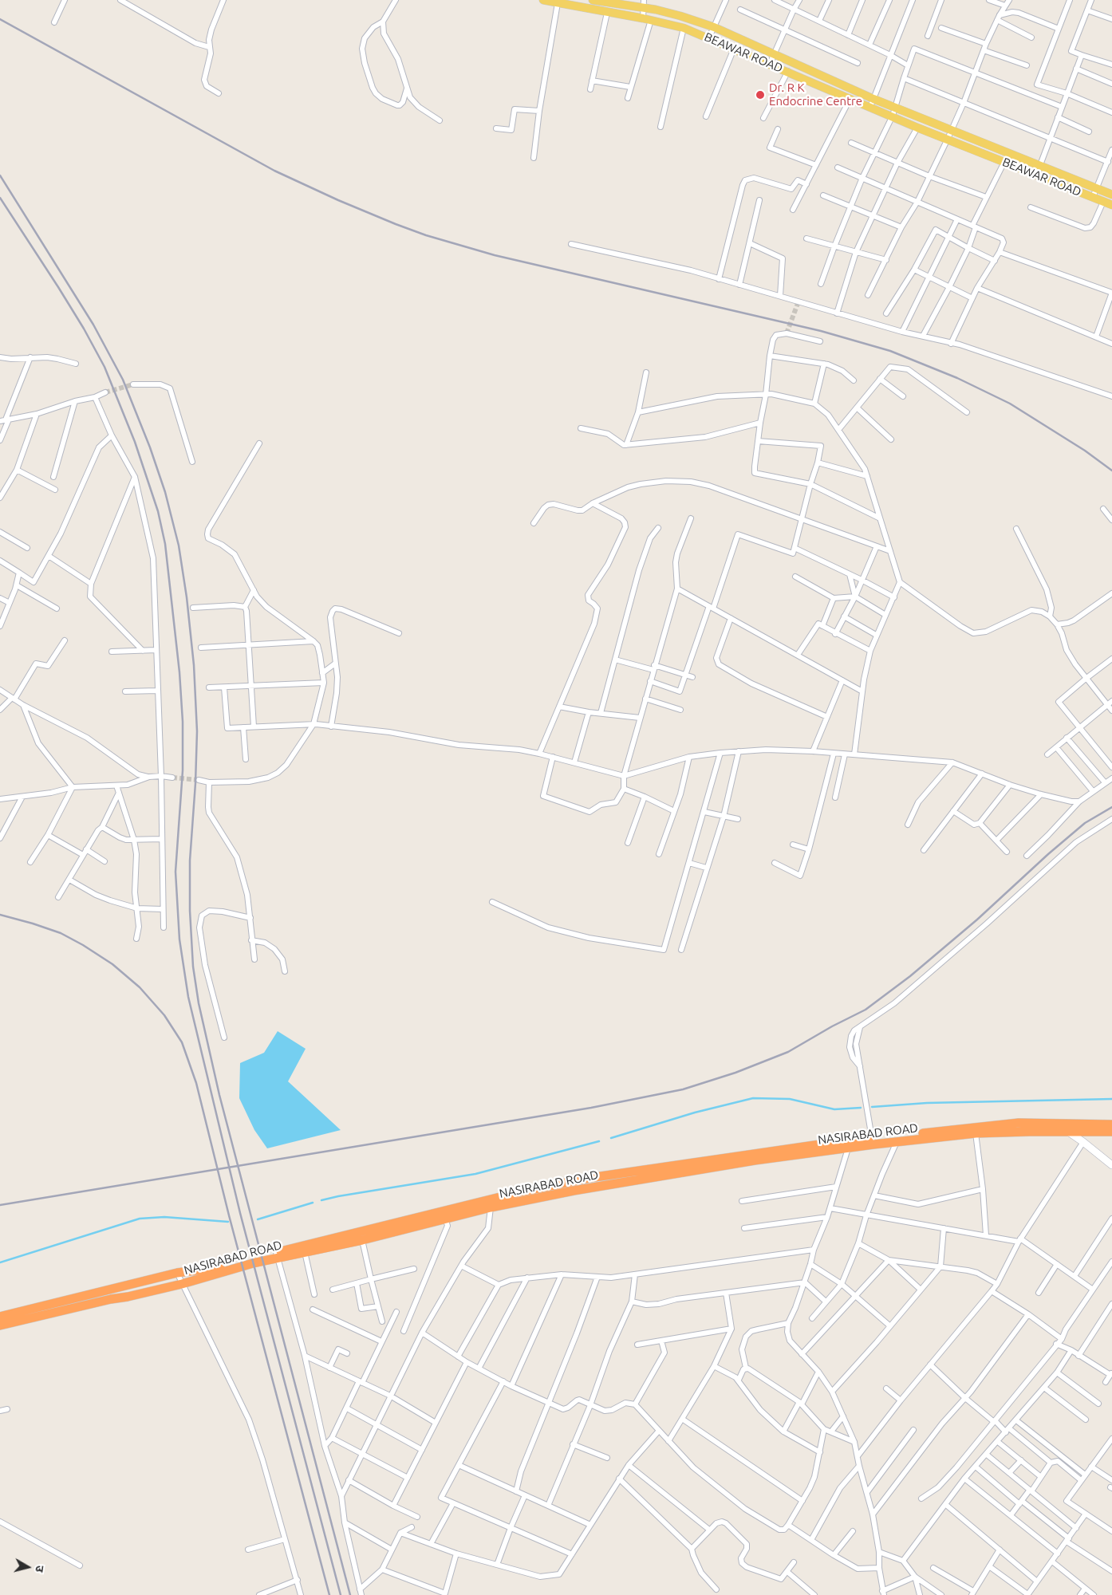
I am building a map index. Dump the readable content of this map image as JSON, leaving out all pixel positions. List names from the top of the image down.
{
  "streets": {
    "highway": ["NASIRABAD ROAD"],
    "main road": ["BEAWAR ROAD"]
  },
  "places": ["Dr. R K Endocrine Centre"],
  "north": "right"
}
